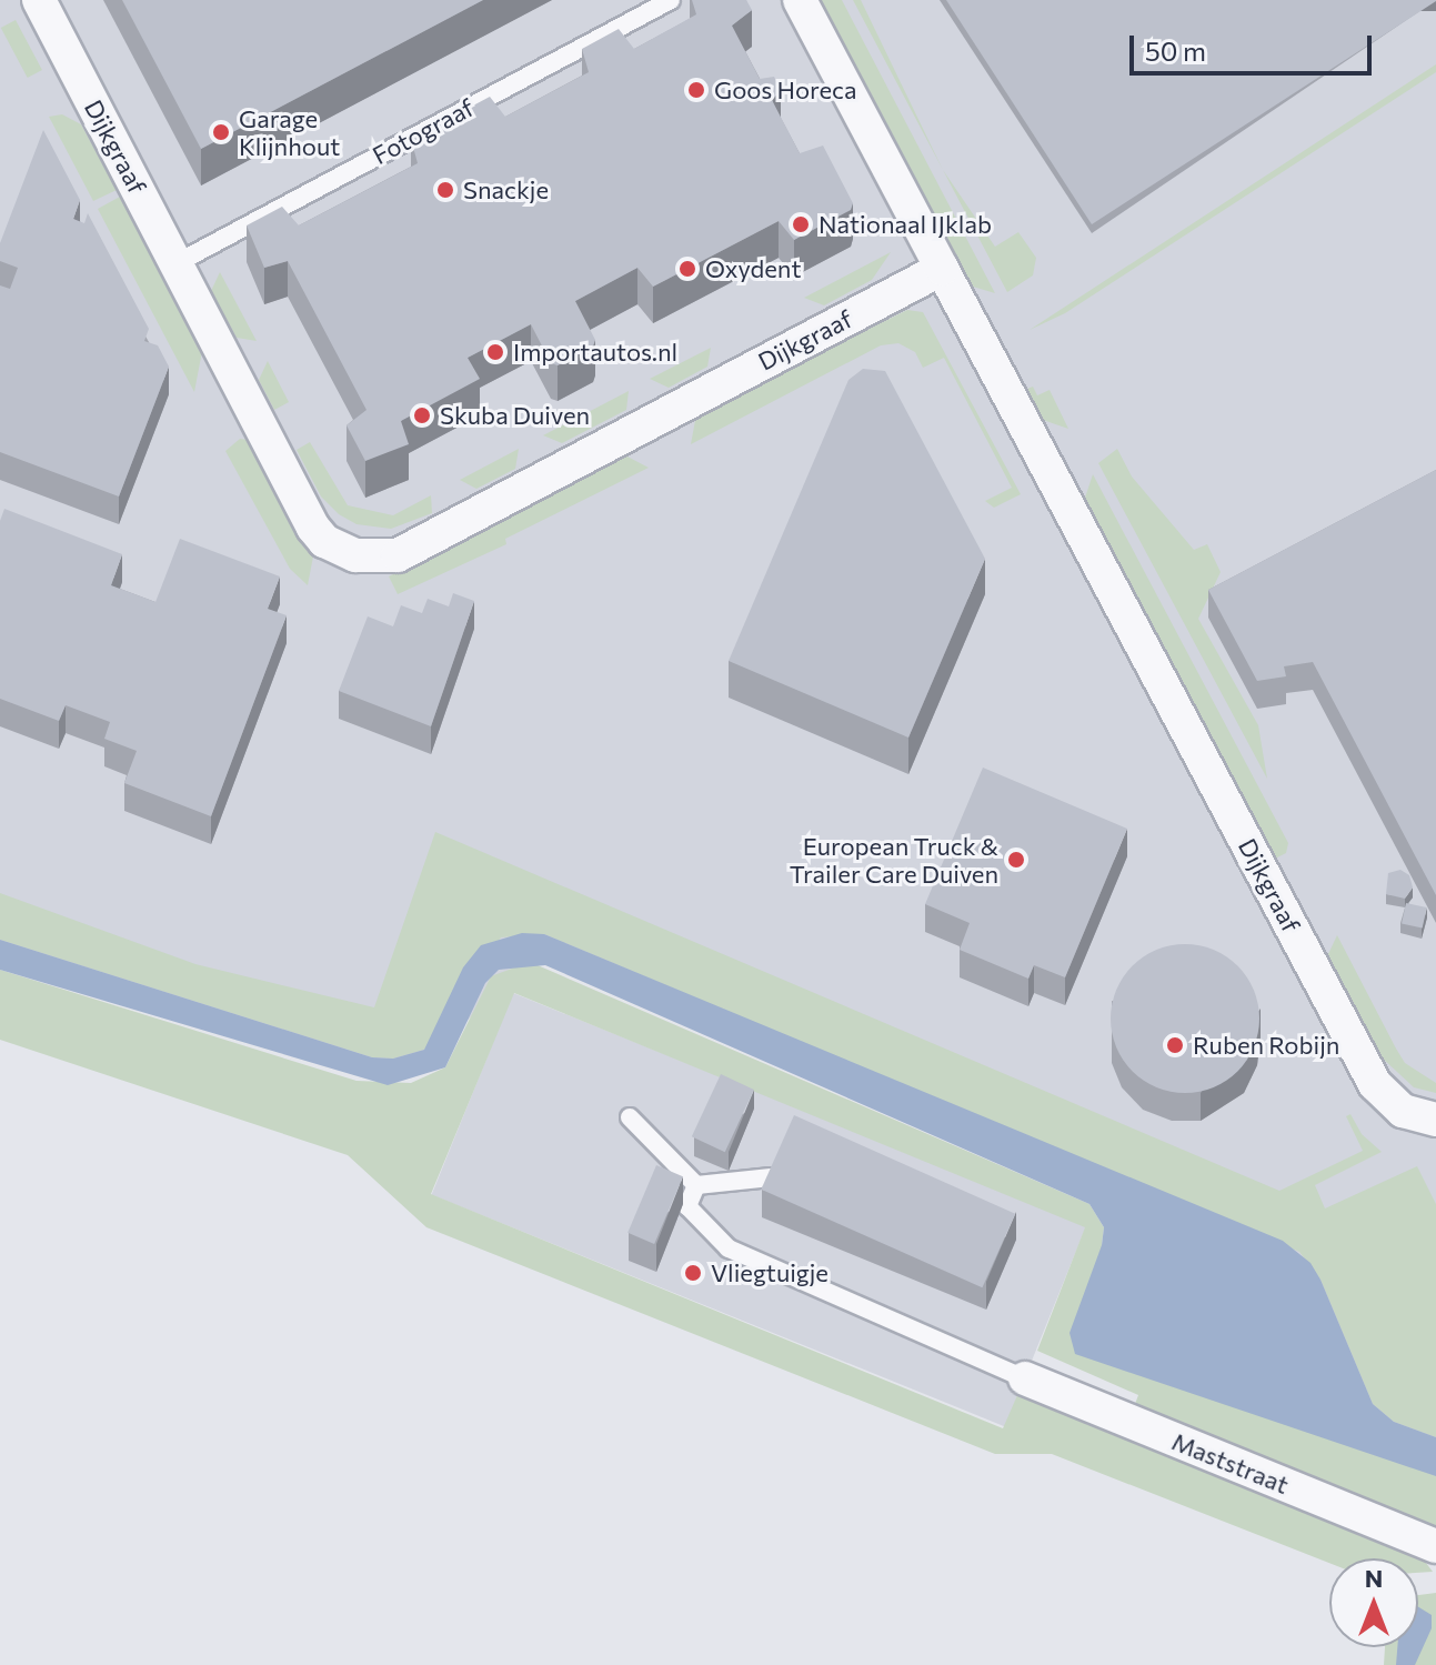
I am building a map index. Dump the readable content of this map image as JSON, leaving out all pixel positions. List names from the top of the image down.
{
  "streets": {
    "street": ["Dijkgraaf", "Maststraat"],
    "lane": ["Fotograaf"]
  },
  "crossings": [
    ["Fotograaf", "Dijkgraaf"]
  ],
  "places": [
    "Goos Horeca",
    "Garage Klijnhout",
    "Snackje",
    "Nationaal IJklab",
    "Oxydent",
    "Importautos.nl",
    "Skuba Duiven",
    "European Truck & Trailer Care Duiven",
    "Ruben Robijn",
    "Vliegtuigje"
  ],
  "scale_bar": "50 m",
  "north": "top"
}
